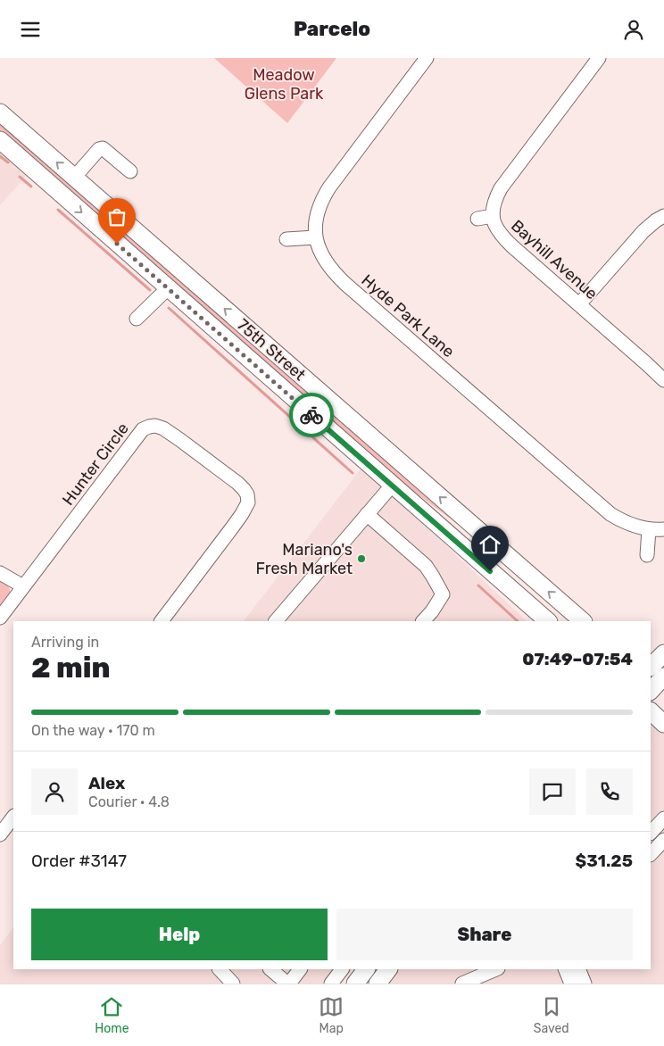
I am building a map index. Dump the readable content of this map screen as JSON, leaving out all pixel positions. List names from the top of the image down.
{
  "streets": {
    "main road": ["75th Street"],
    "street": ["Bayhill Avenue", "Hyde Park Lane", "Hunter Circle"]
  },
  "parks": ["Meadow Glens Park"],
  "places": ["Mariano's Fresh Market"],
  "page": {
    "header": "Parcelo",
    "heading": ["2 min", "Arriving in", "07:49–07:54"],
    "panel": [
      "Alex",
      "Courier · 4.8",
      "Order #3147",
      "$31.25"
    ],
    "bar": "On the way · 170 m",
    "buttons": ["Help", "Share"],
    "tabs": ["Home", "Map", "Saved"]
  }
}
